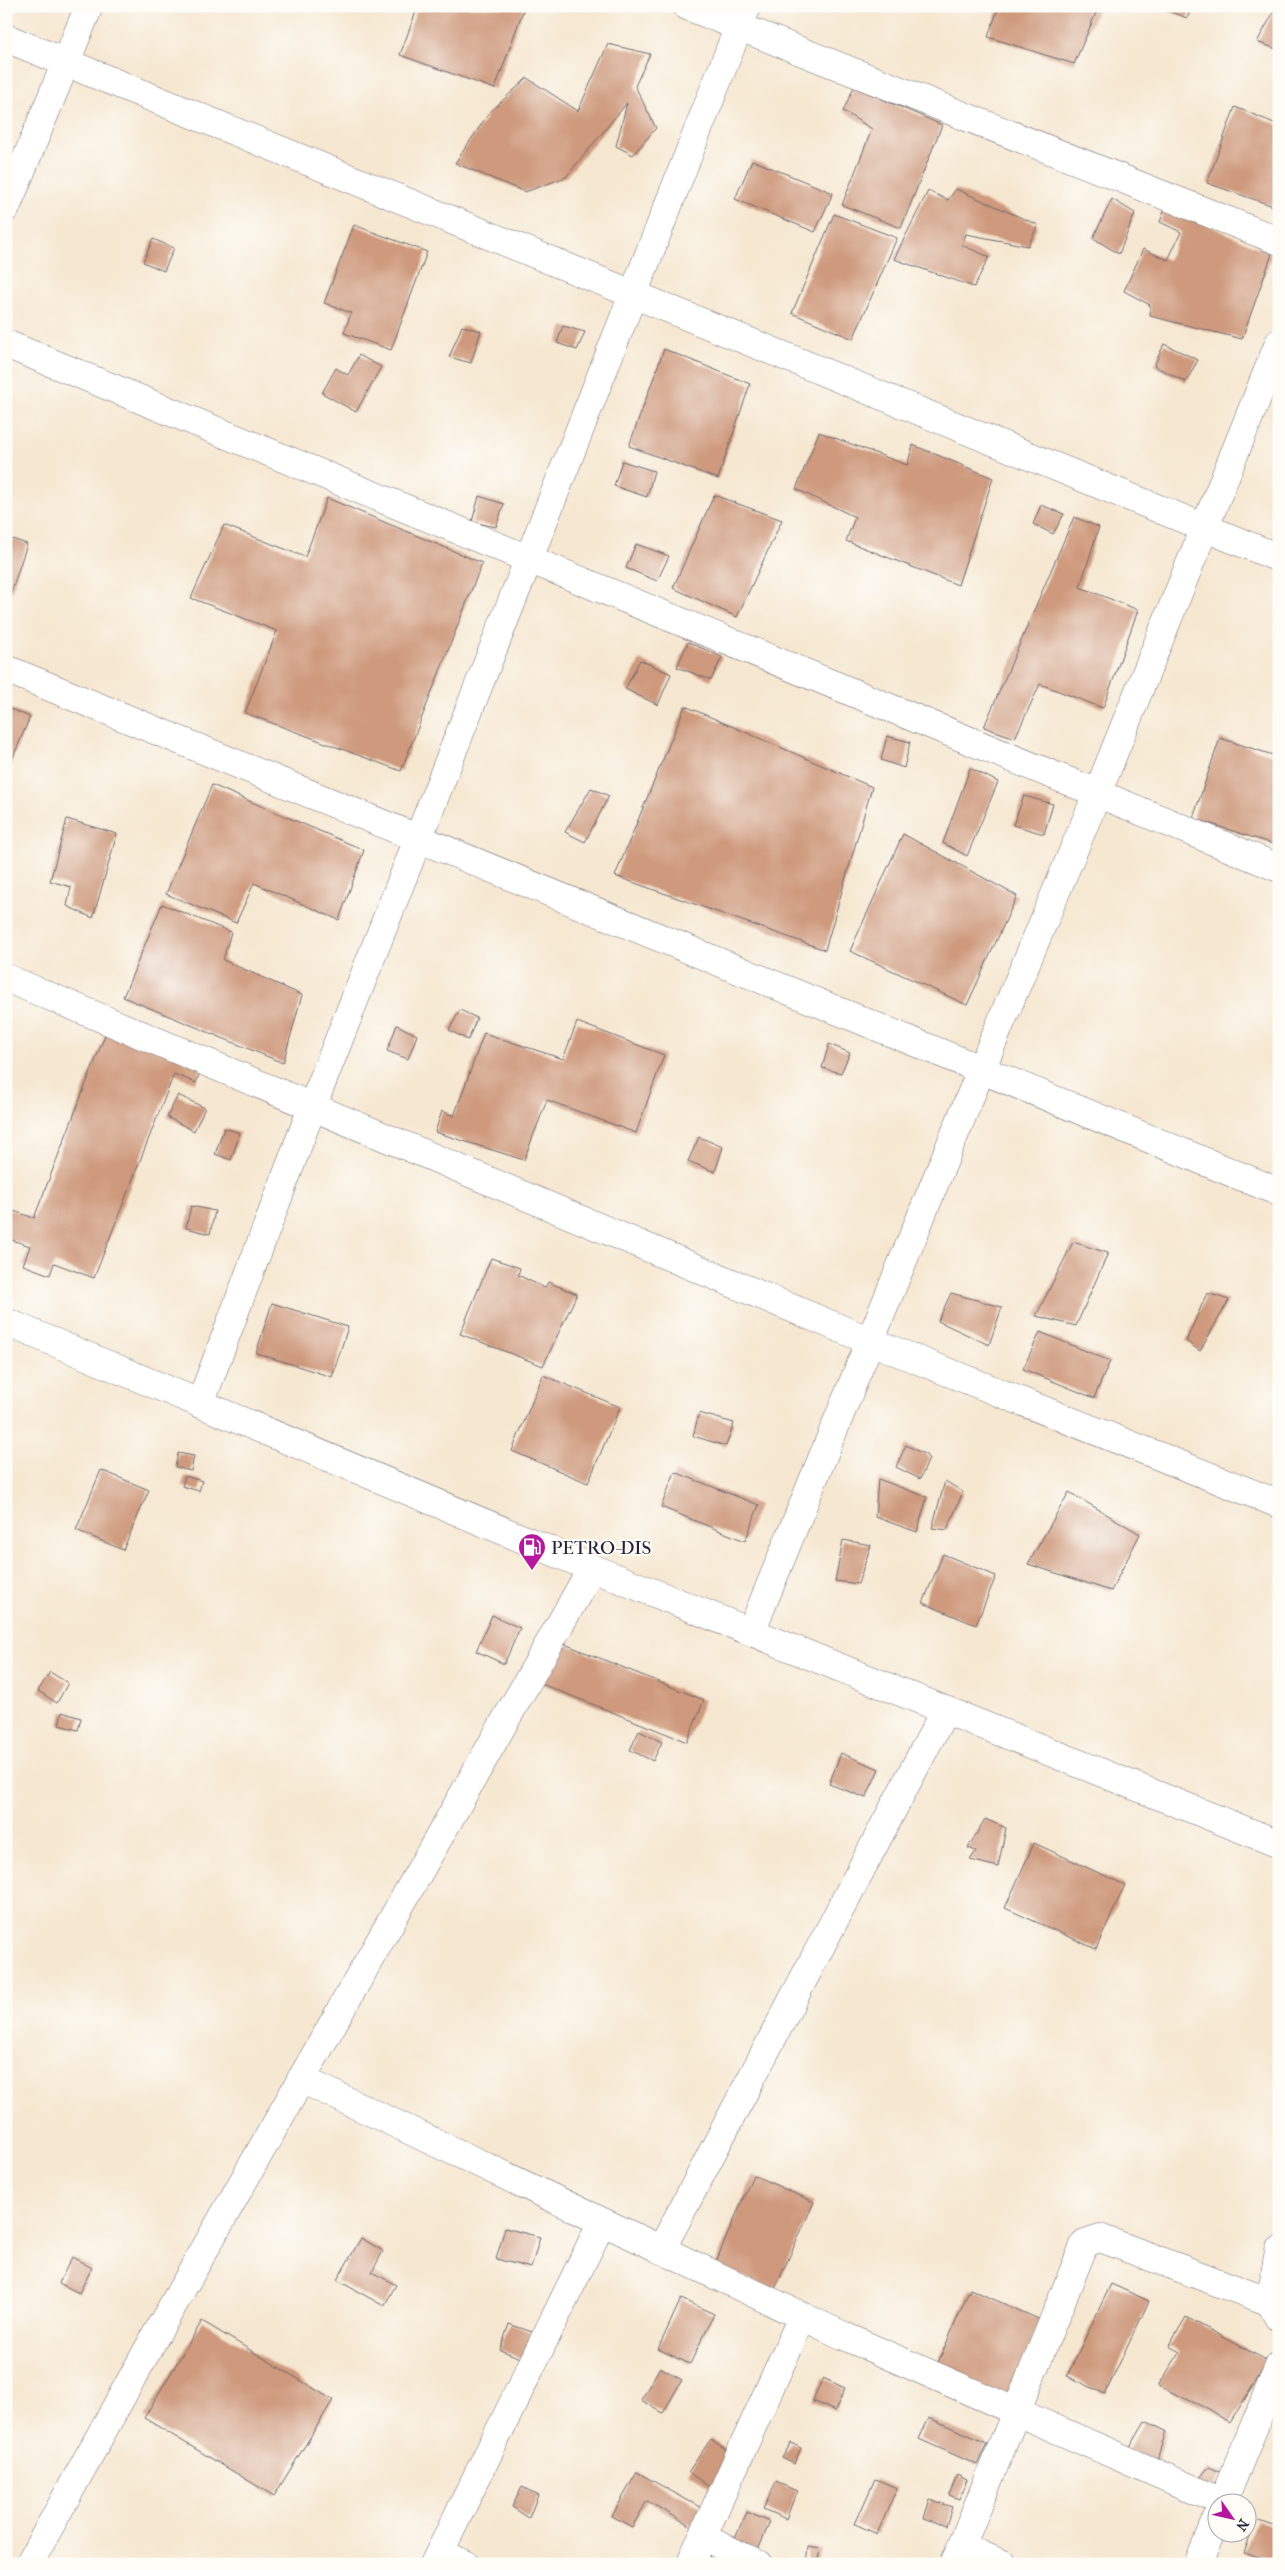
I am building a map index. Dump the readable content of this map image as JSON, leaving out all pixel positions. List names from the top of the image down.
{
  "places": {
    "fuel station": ["PETRO-DIS"]
  },
  "north": "bottom right"
}
